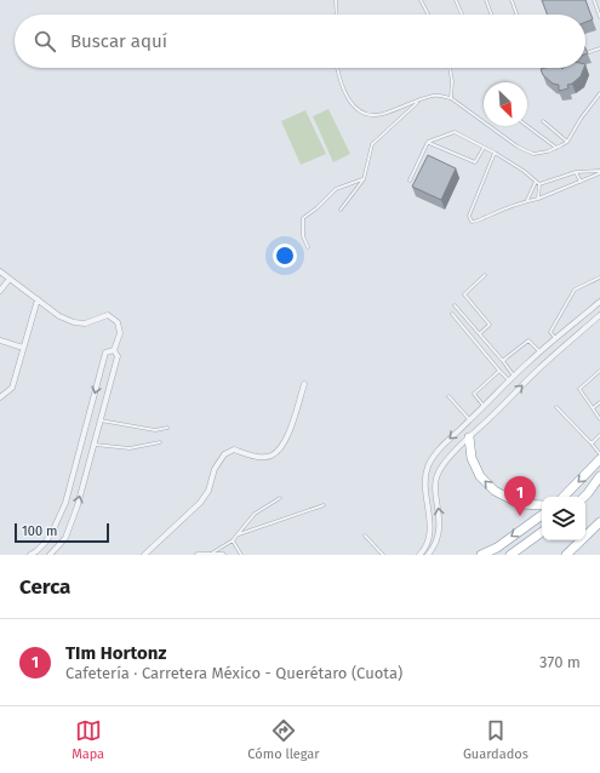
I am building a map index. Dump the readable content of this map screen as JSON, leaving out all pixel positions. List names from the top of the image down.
{
  "scale_bar": "100 m",
  "north": "bottom right",
  "page": {
    "search": "Buscar aquí",
    "pins": "1",
    "scale": "100 m",
    "heading": "Cerca",
    "list": [
      {
        "mark": "1",
        "name": "TIm Hortonz",
        "note": "Cafetería · Carretera México - Querétaro (Cuota)",
        "value": "370 m"
      }
    ],
    "nav": ["Mapa", "Cómo llegar", "Guardados"]
  }
}
